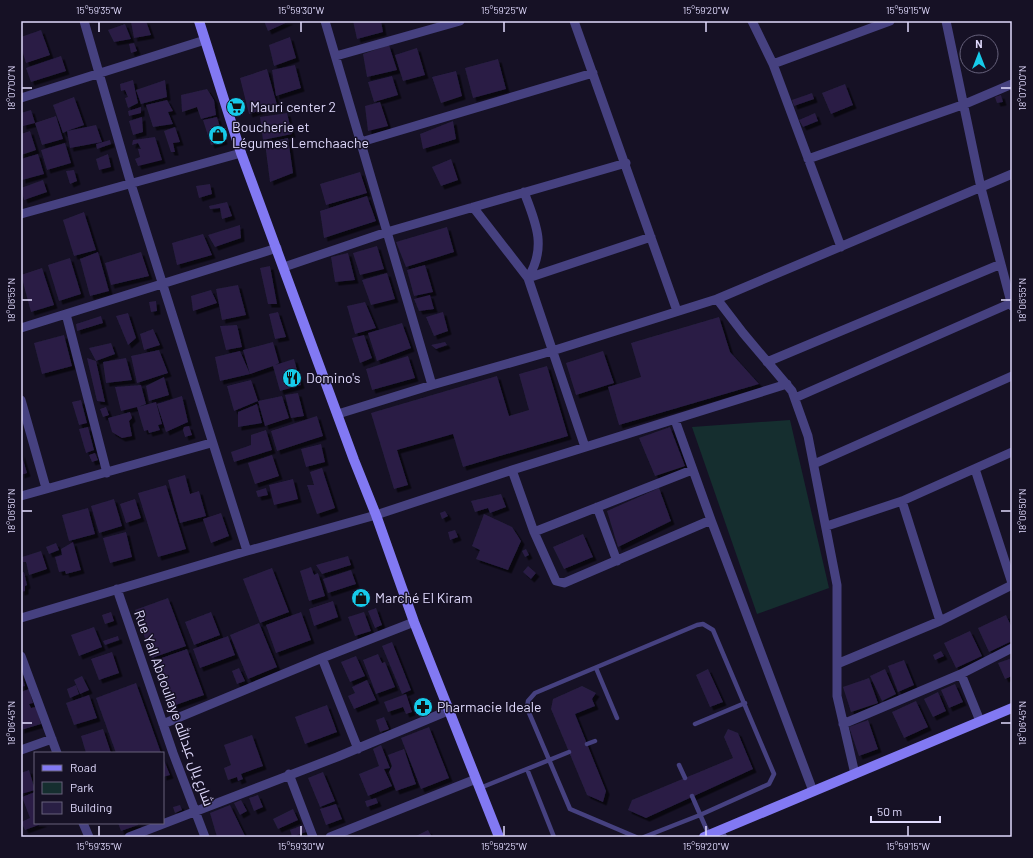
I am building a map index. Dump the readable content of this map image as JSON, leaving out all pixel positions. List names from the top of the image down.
{
  "streets": {
    "street": ["Rue Yall Abdoullaye شارع يال عبدالله"]
  },
  "places": {
    "supermarket": ["Mauri center 2"],
    "shop": ["Boucherie et Légumes Lemchaache", "Marché El Kiram"],
    "restaurant": ["Domino's"],
    "pharmacy": ["Pharmacie Ideale"]
  },
  "legend": ["Road", "Park", "Building"],
  "scale_bar": "50 m",
  "north": "top",
  "coordinates": [
    "15°59'35\"W",
    "15°59'30\"W",
    "15°59'25\"W",
    "15°59'20\"W",
    "15°59'15\"W",
    "18°07'00\"N",
    "18°06'55\"N",
    "18°06'50\"N",
    "18°06'45\"N"
  ]
}
